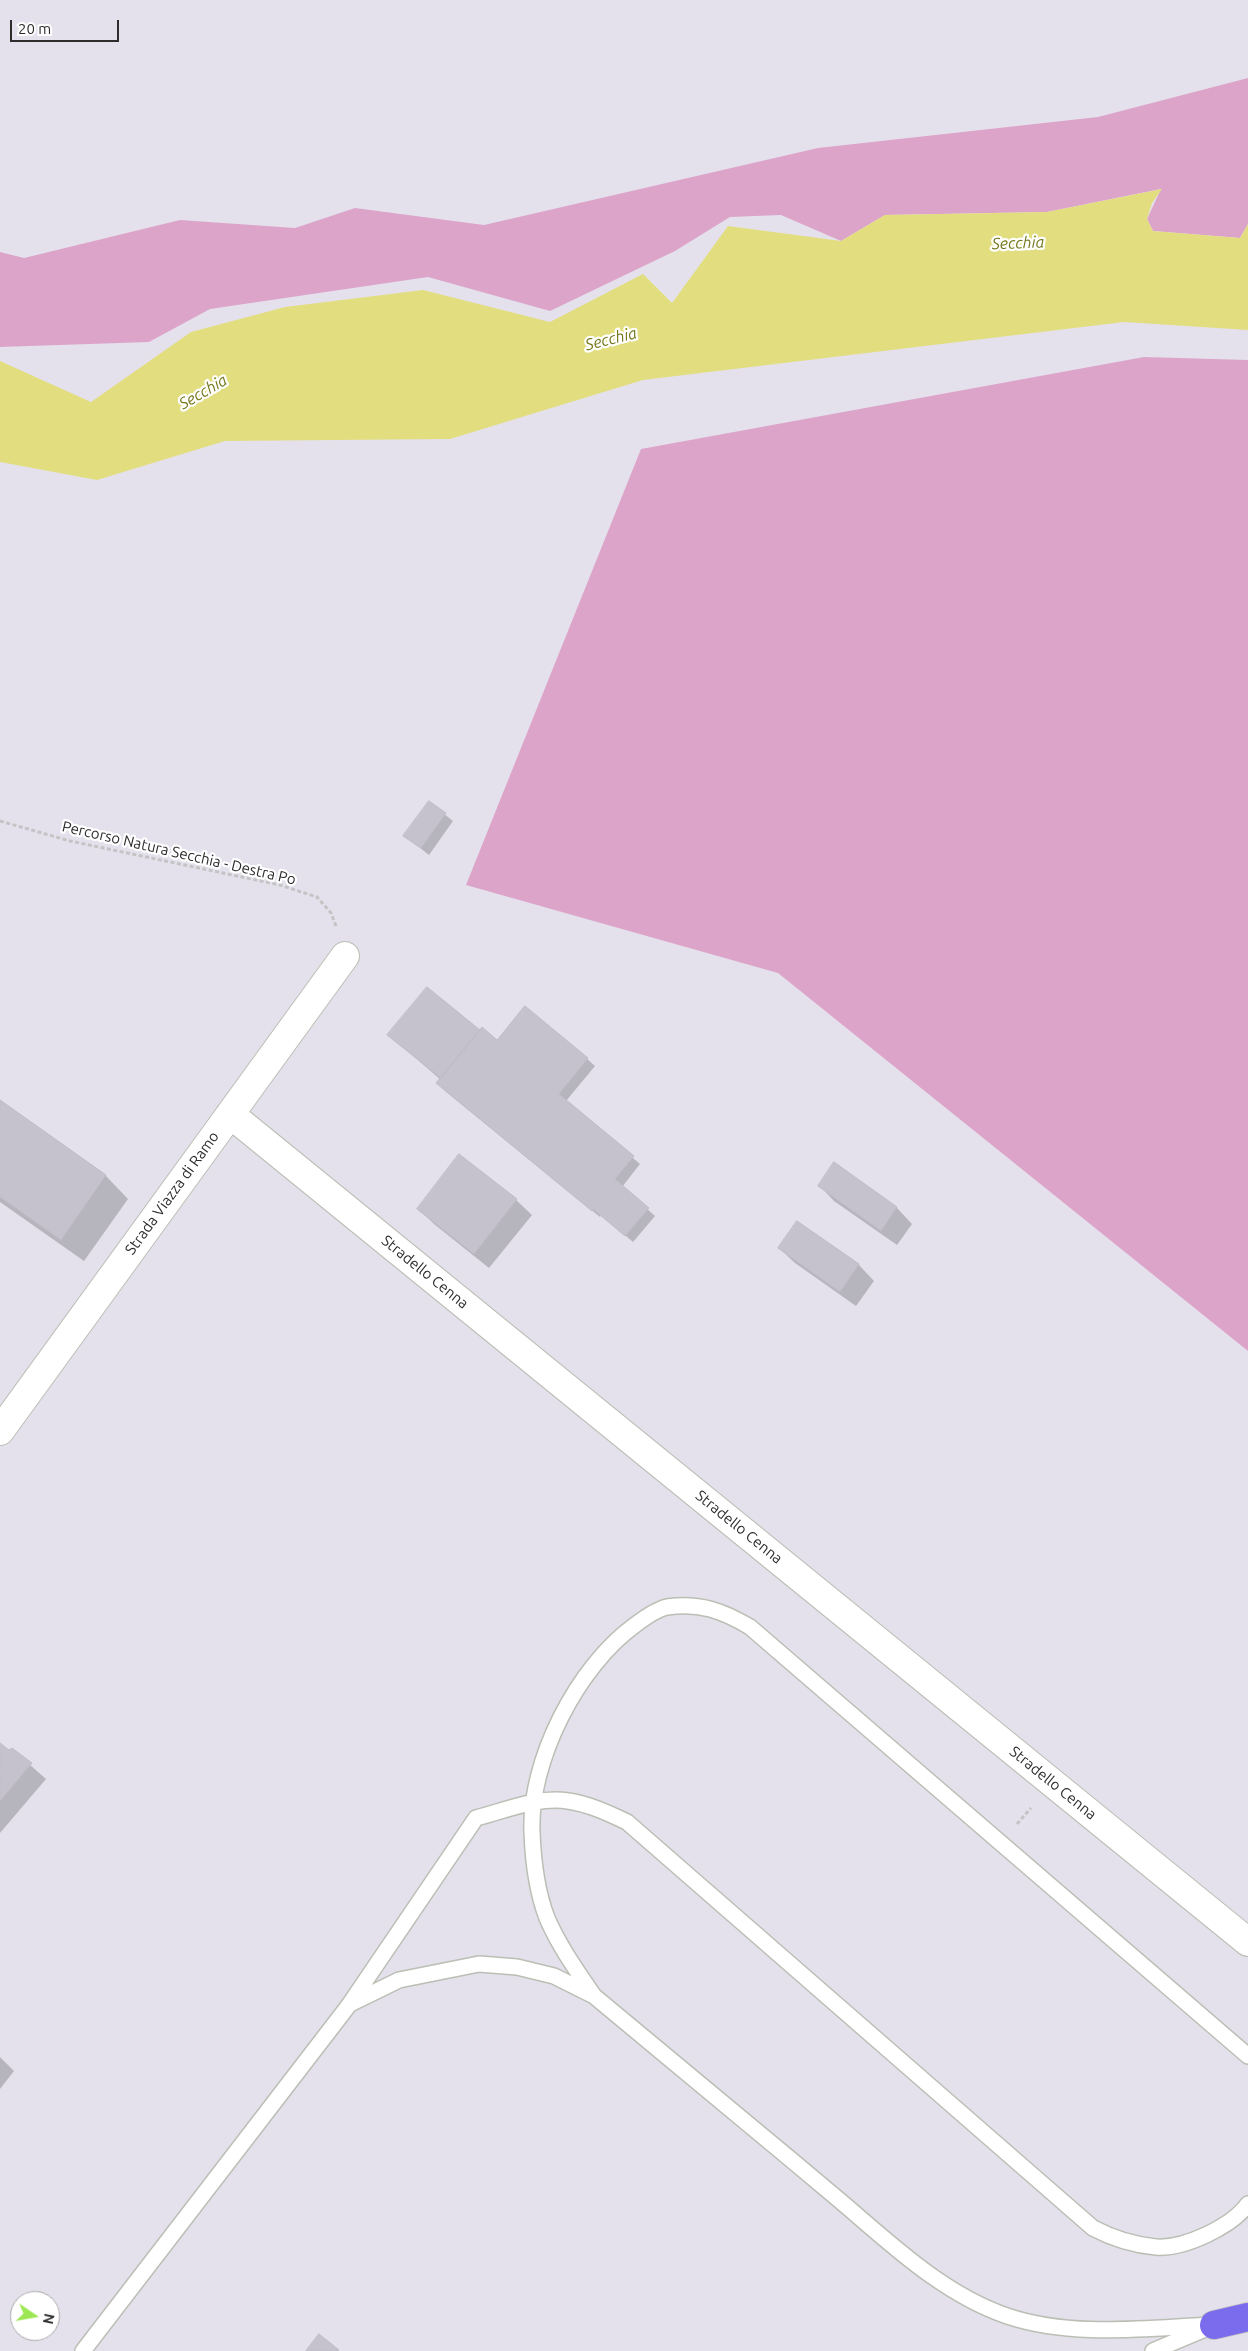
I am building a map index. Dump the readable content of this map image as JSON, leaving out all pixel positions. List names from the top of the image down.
{
  "streets": {
    "street": ["Strada Viazza di Ramo", "Stradello Cenna"],
    "path": ["Percorso Natura Secchia - Destra Po"]
  },
  "crossings": [
    ["Percorso Natura Secchia - Destra Po", "Strada Viazza di Ramo"],
    ["Strada Viazza di Ramo", "Stradello Cenna"]
  ],
  "water": ["Secchia"],
  "scale_bar": "20 m",
  "north": "right"
}
